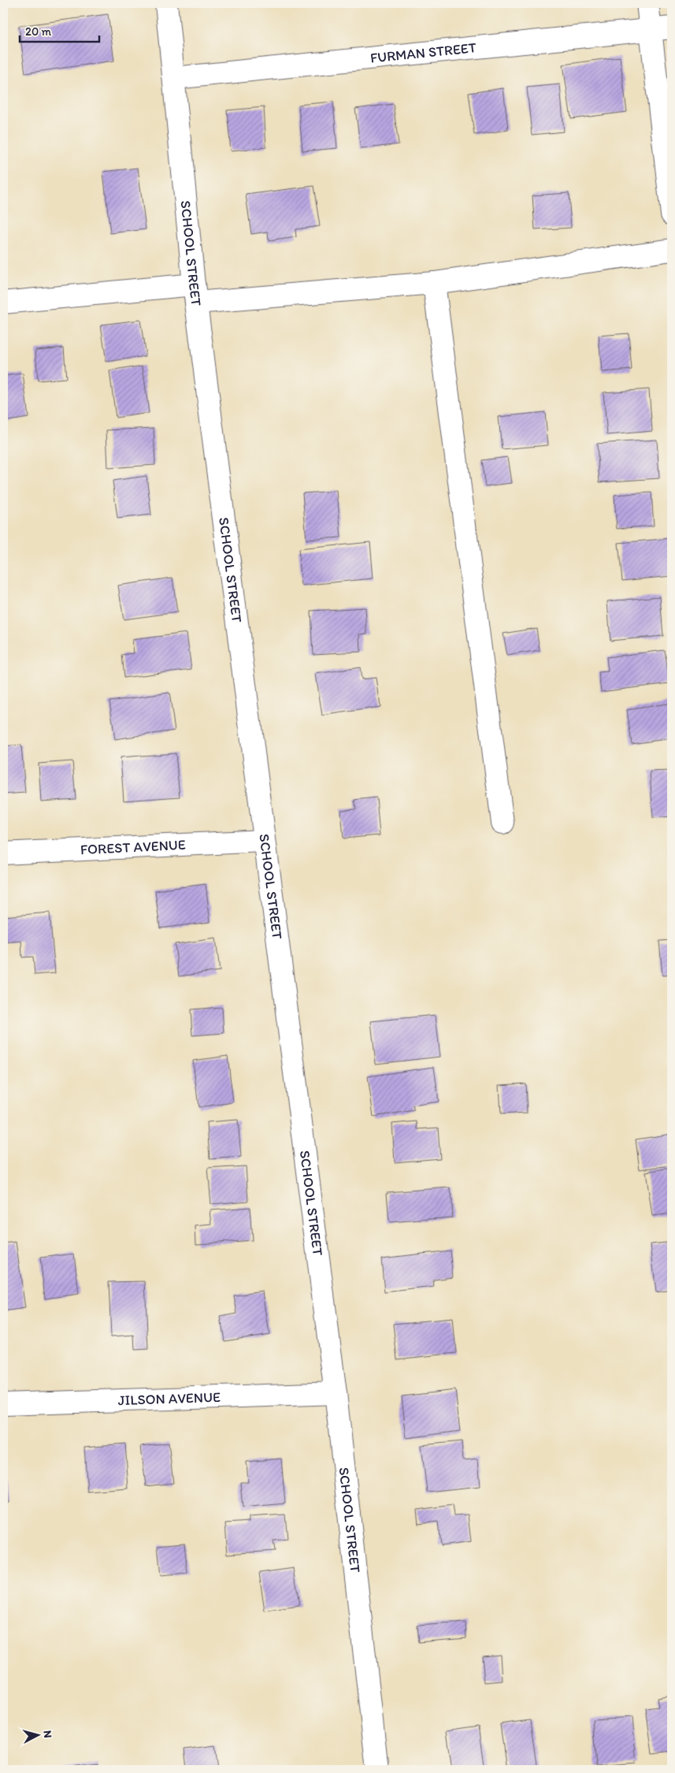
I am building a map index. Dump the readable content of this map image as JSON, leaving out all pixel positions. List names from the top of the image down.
{
  "streets": {
    "main road": [
      "FURMAN STREET",
      "SCHOOL STREET",
      "FOREST AVENUE",
      "JILSON AVENUE"
    ]
  },
  "crossings": [
    ["FURMAN STREET", "SCHOOL STREET"],
    ["SCHOOL STREET", "FOREST AVENUE"],
    ["SCHOOL STREET", "JILSON AVENUE"]
  ],
  "scale_bar": "20 m",
  "north": "right"
}
